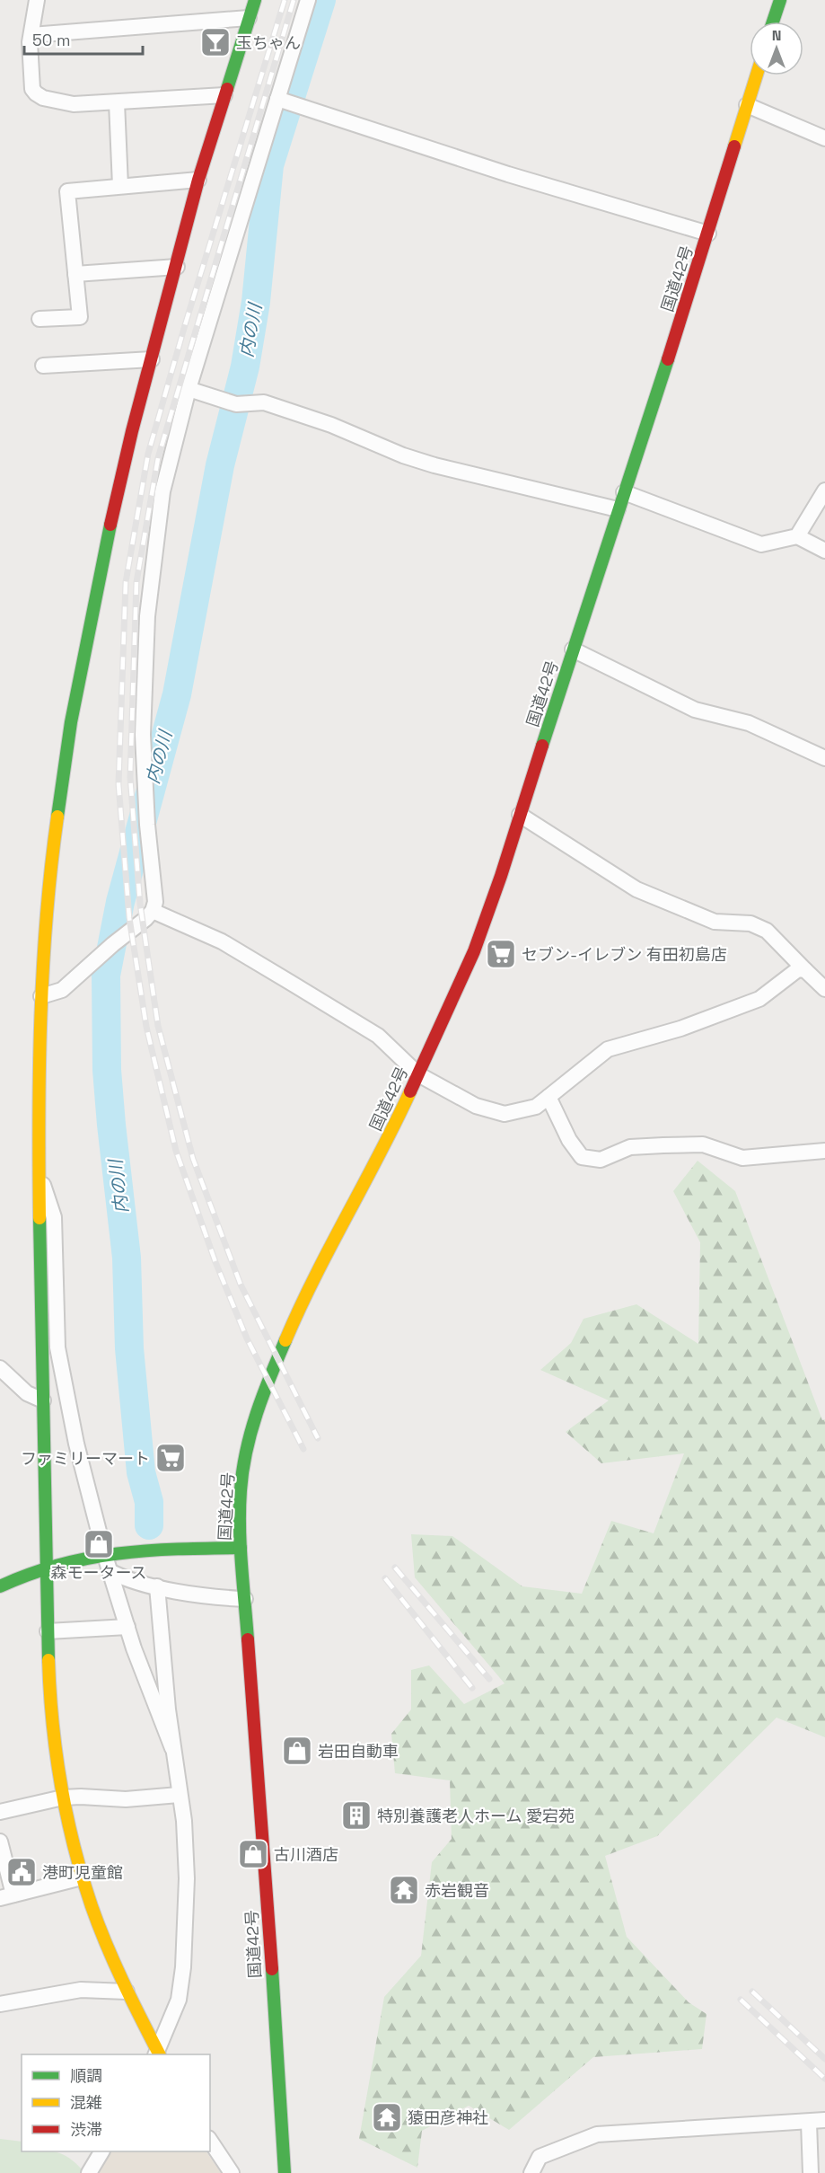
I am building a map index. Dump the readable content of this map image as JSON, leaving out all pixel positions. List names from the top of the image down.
{
  "streets": {
    "main road": ["国道42号"]
  },
  "water": ["内の川"],
  "places": {
    "bar": ["玉ちゃん"],
    "supermarket": ["セブン-イレブン 有田初島店", "ファミリーマート"],
    "shop": ["森モータース", "岩田自動車", "古川酒店"],
    "building": ["特別養護老人ホーム 愛宕苑"],
    "public building": ["港町児童館"],
    "temple": ["赤岩観音", "猿田彦神社"]
  },
  "legend": ["順調", "混雑", "渋滞"],
  "scale_bar": "50 m",
  "north": "top"
}
